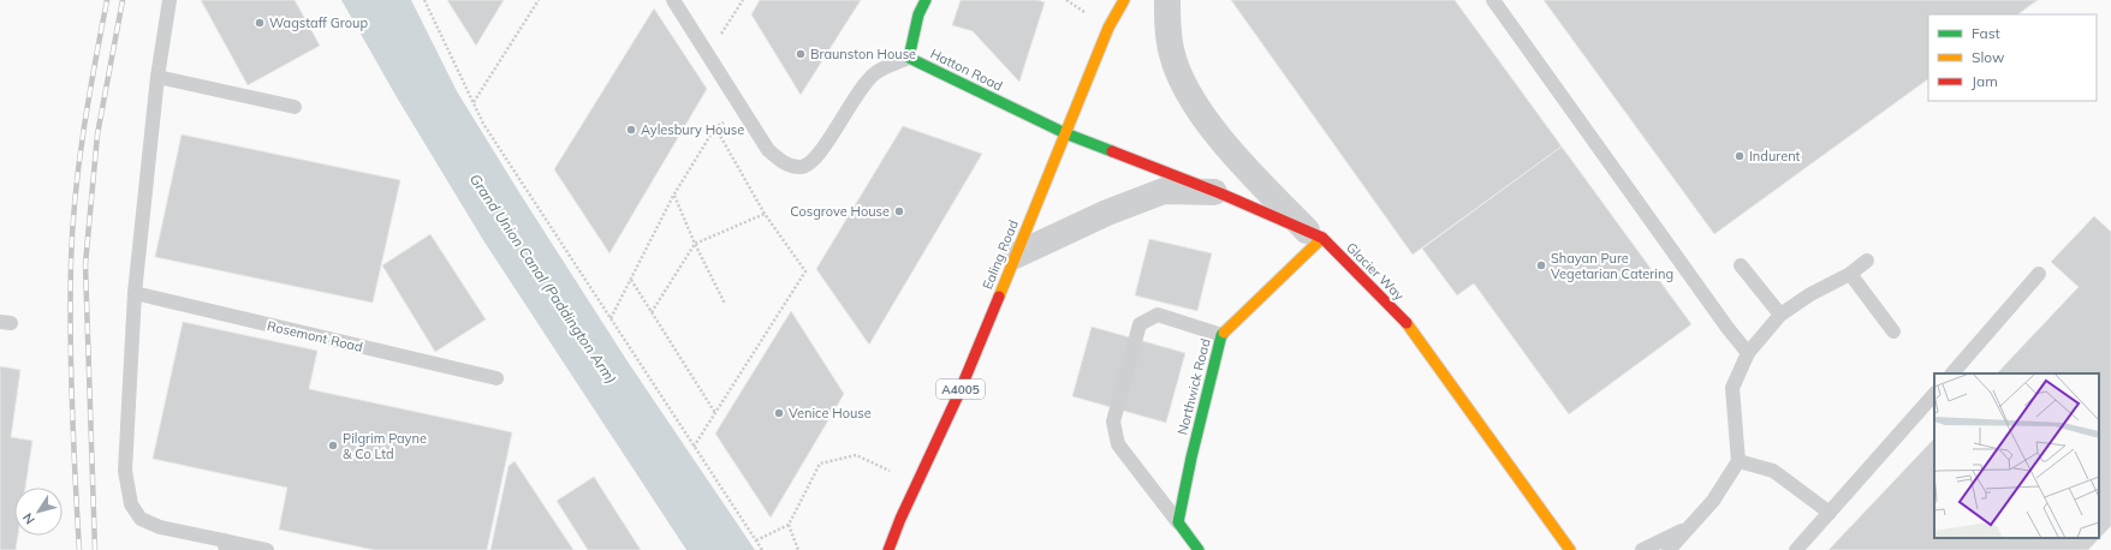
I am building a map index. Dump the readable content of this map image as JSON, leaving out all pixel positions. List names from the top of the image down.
{
  "streets": {
    "street": [
      "Hatton Road",
      "Ealing Road",
      "Glacier Way",
      "Northwick Road",
      "A4005"
    ],
    "lane": ["Rosemont Road"]
  },
  "crossings": [
    ["Hatton Road", "Ealing Road"],
    ["Hatton Road", "Glacier Way"],
    ["Ealing Road", "Glacier Way"],
    ["Glacier Way", "Northwick Road"]
  ],
  "water": ["Grand Union Canal (Paddington Arm)"],
  "places": [
    "Wagstaff Group",
    "Braunston House",
    "Aylesbury House",
    "Indurent",
    "Cosgrove House",
    "Shayan Pure Vegetarian Catering",
    "Venice House",
    "Pilgrim Payne & Co Ltd"
  ],
  "legend": ["Fast", "Slow", "Jam"],
  "north": "bottom left"
}
